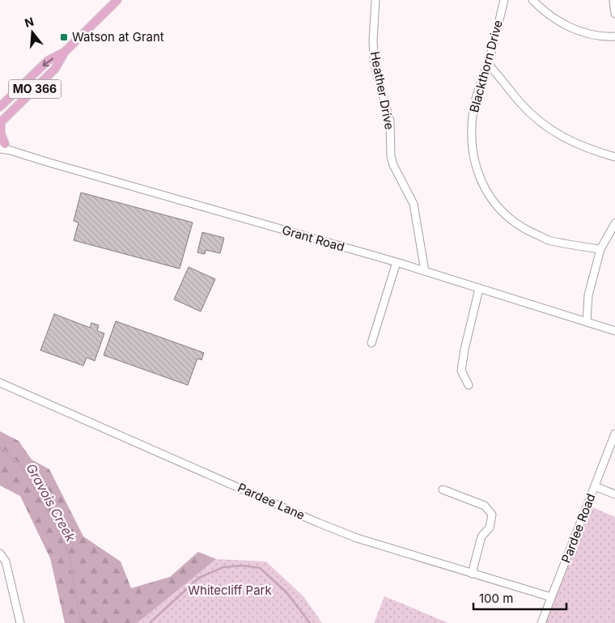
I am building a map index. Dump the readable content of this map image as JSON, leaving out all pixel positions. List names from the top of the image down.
{
  "streets": {
    "main road": ["MO 366"],
    "street": [
      "Blackthorn Drive",
      "Heather Drive",
      "Grant Road",
      "Pardee Lane",
      "Pardee Road"
    ]
  },
  "crossings": [
    ["Heather Drive", "Grant Road"],
    ["Pardee Lane", "Pardee Road"]
  ],
  "water": ["Gravois Creek"],
  "parks": ["Whitecliff Park"],
  "places": {
    "transit": ["Watson at Grant"]
  },
  "scale_bar": "100 m",
  "north": "top"
}
